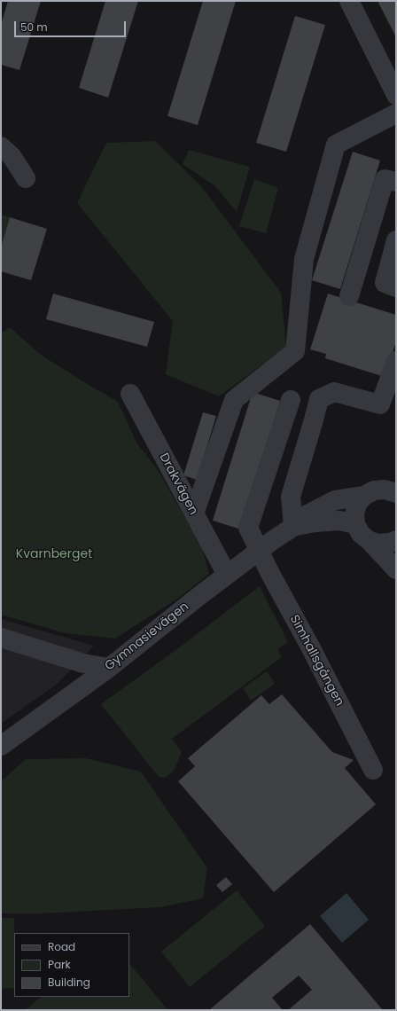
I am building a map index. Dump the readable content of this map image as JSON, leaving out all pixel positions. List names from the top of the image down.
{
  "streets": {
    "street": ["Drakvägen", "Gymnasievägen", "Simhallsgången"]
  },
  "crossings": [
    ["Drakvägen", "Gymnasievägen"],
    ["Gymnasievägen", "Simhallsgången"]
  ],
  "parks": ["Kvarnberget"],
  "legend": ["Road", "Park", "Building"],
  "scale_bar": "50 m"
}
